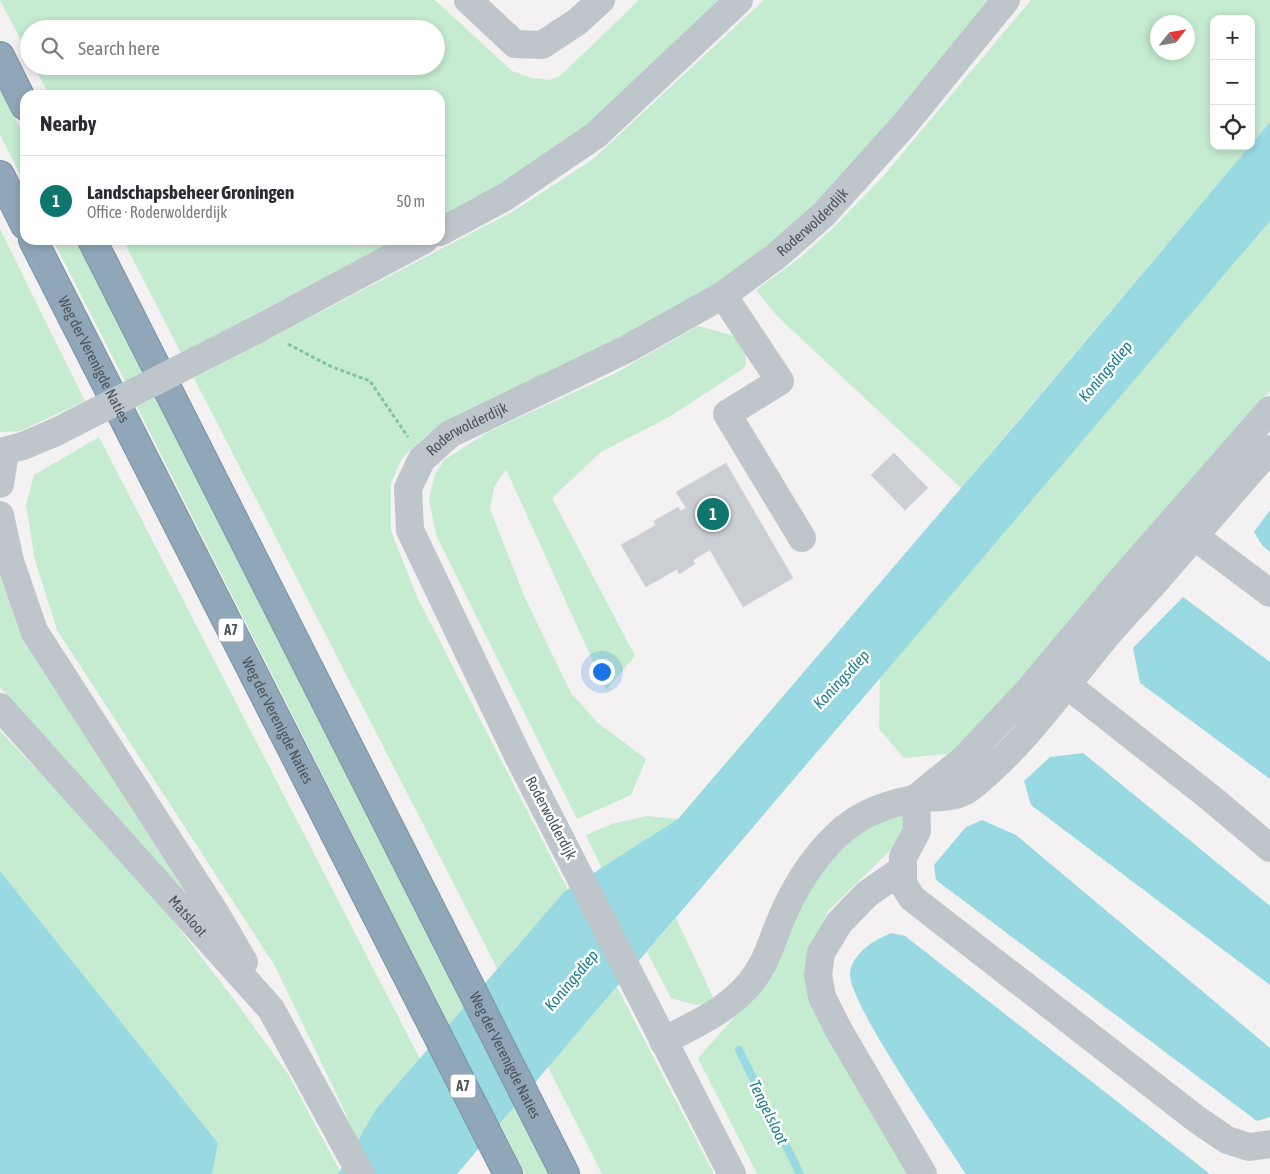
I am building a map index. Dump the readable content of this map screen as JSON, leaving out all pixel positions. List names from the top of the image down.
{
  "streets": {
    "highway": ["Weg der Verenigde Naties", "A7"],
    "street": ["Roderwolderdijk", "Matsloot"]
  },
  "water": ["Koningsdiep", "Tengelsloot"],
  "north": "top right",
  "page": {
    "map_buttons": ["+", "−"],
    "search": "Search here",
    "heading": "Nearby",
    "list": [
      {
        "mark": "1",
        "name": "Landschapsbeheer Groningen",
        "note": "Office · Roderwolderdijk",
        "value": "50 m"
      }
    ],
    "pins": "1"
  }
}
